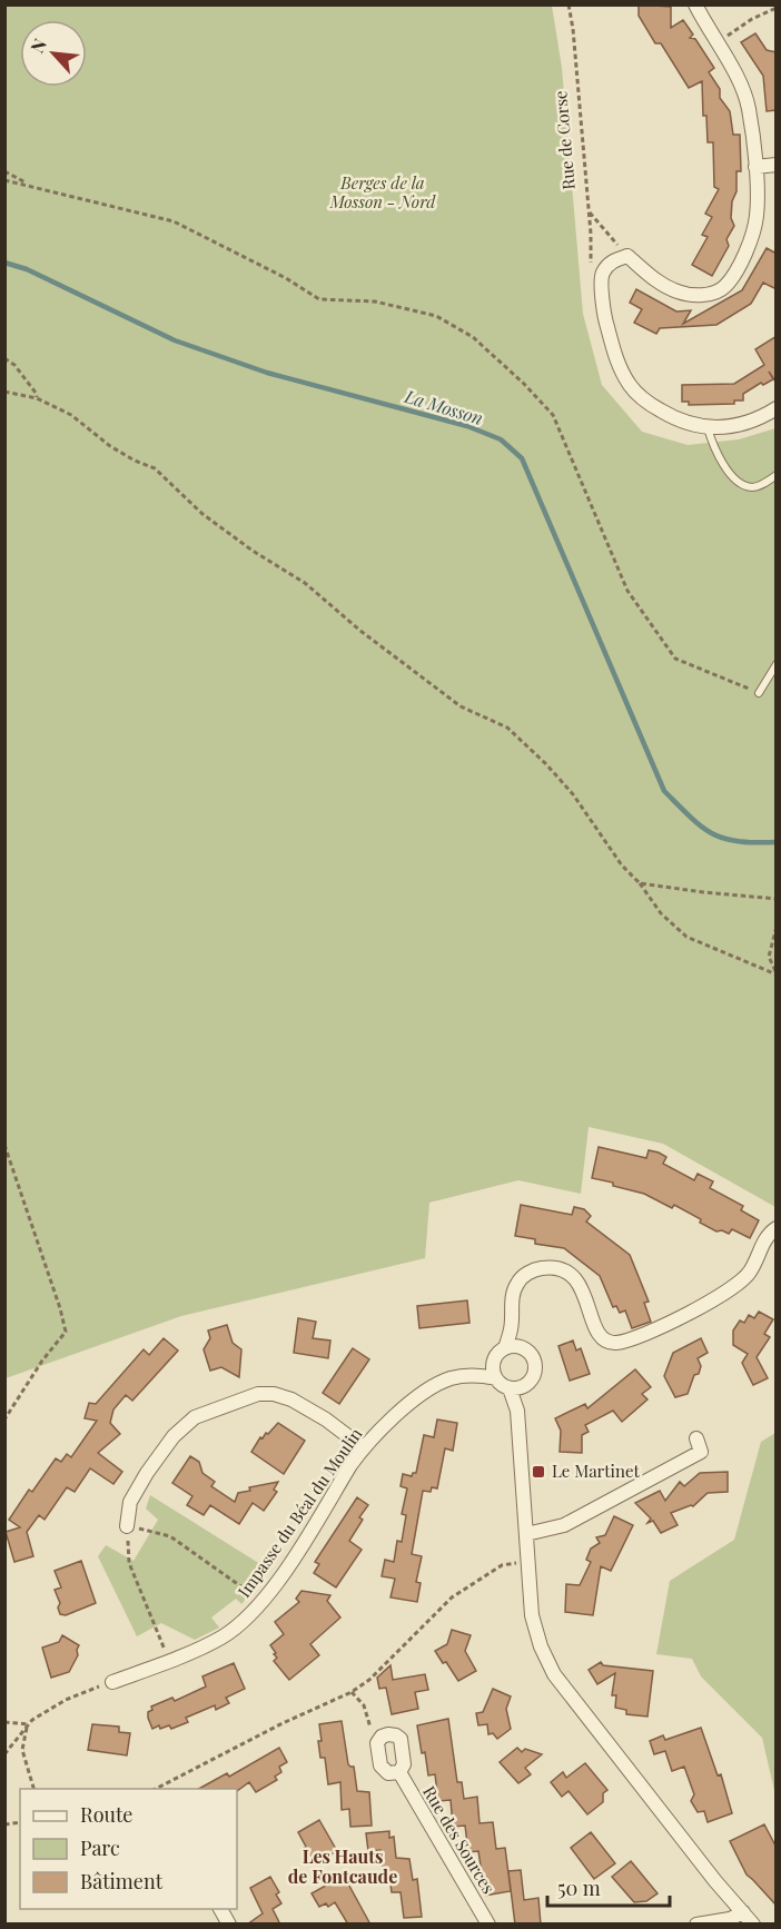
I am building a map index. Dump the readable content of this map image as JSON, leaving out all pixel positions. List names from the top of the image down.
{
  "streets": {
    "street": ["Impasse du Béal du Moulin", "Rue des Sources"],
    "path": ["Rue de Corse"]
  },
  "districts": ["Les Hauts de Fontcaude"],
  "water": ["La Mosson"],
  "parks": ["Berges de la Mosson - Nord"],
  "places": {
    "transit": ["Le Martinet"]
  },
  "legend": ["Route", "Parc", "Bâtiment"],
  "scale_bar": "50 m",
  "north": "top left"
}
